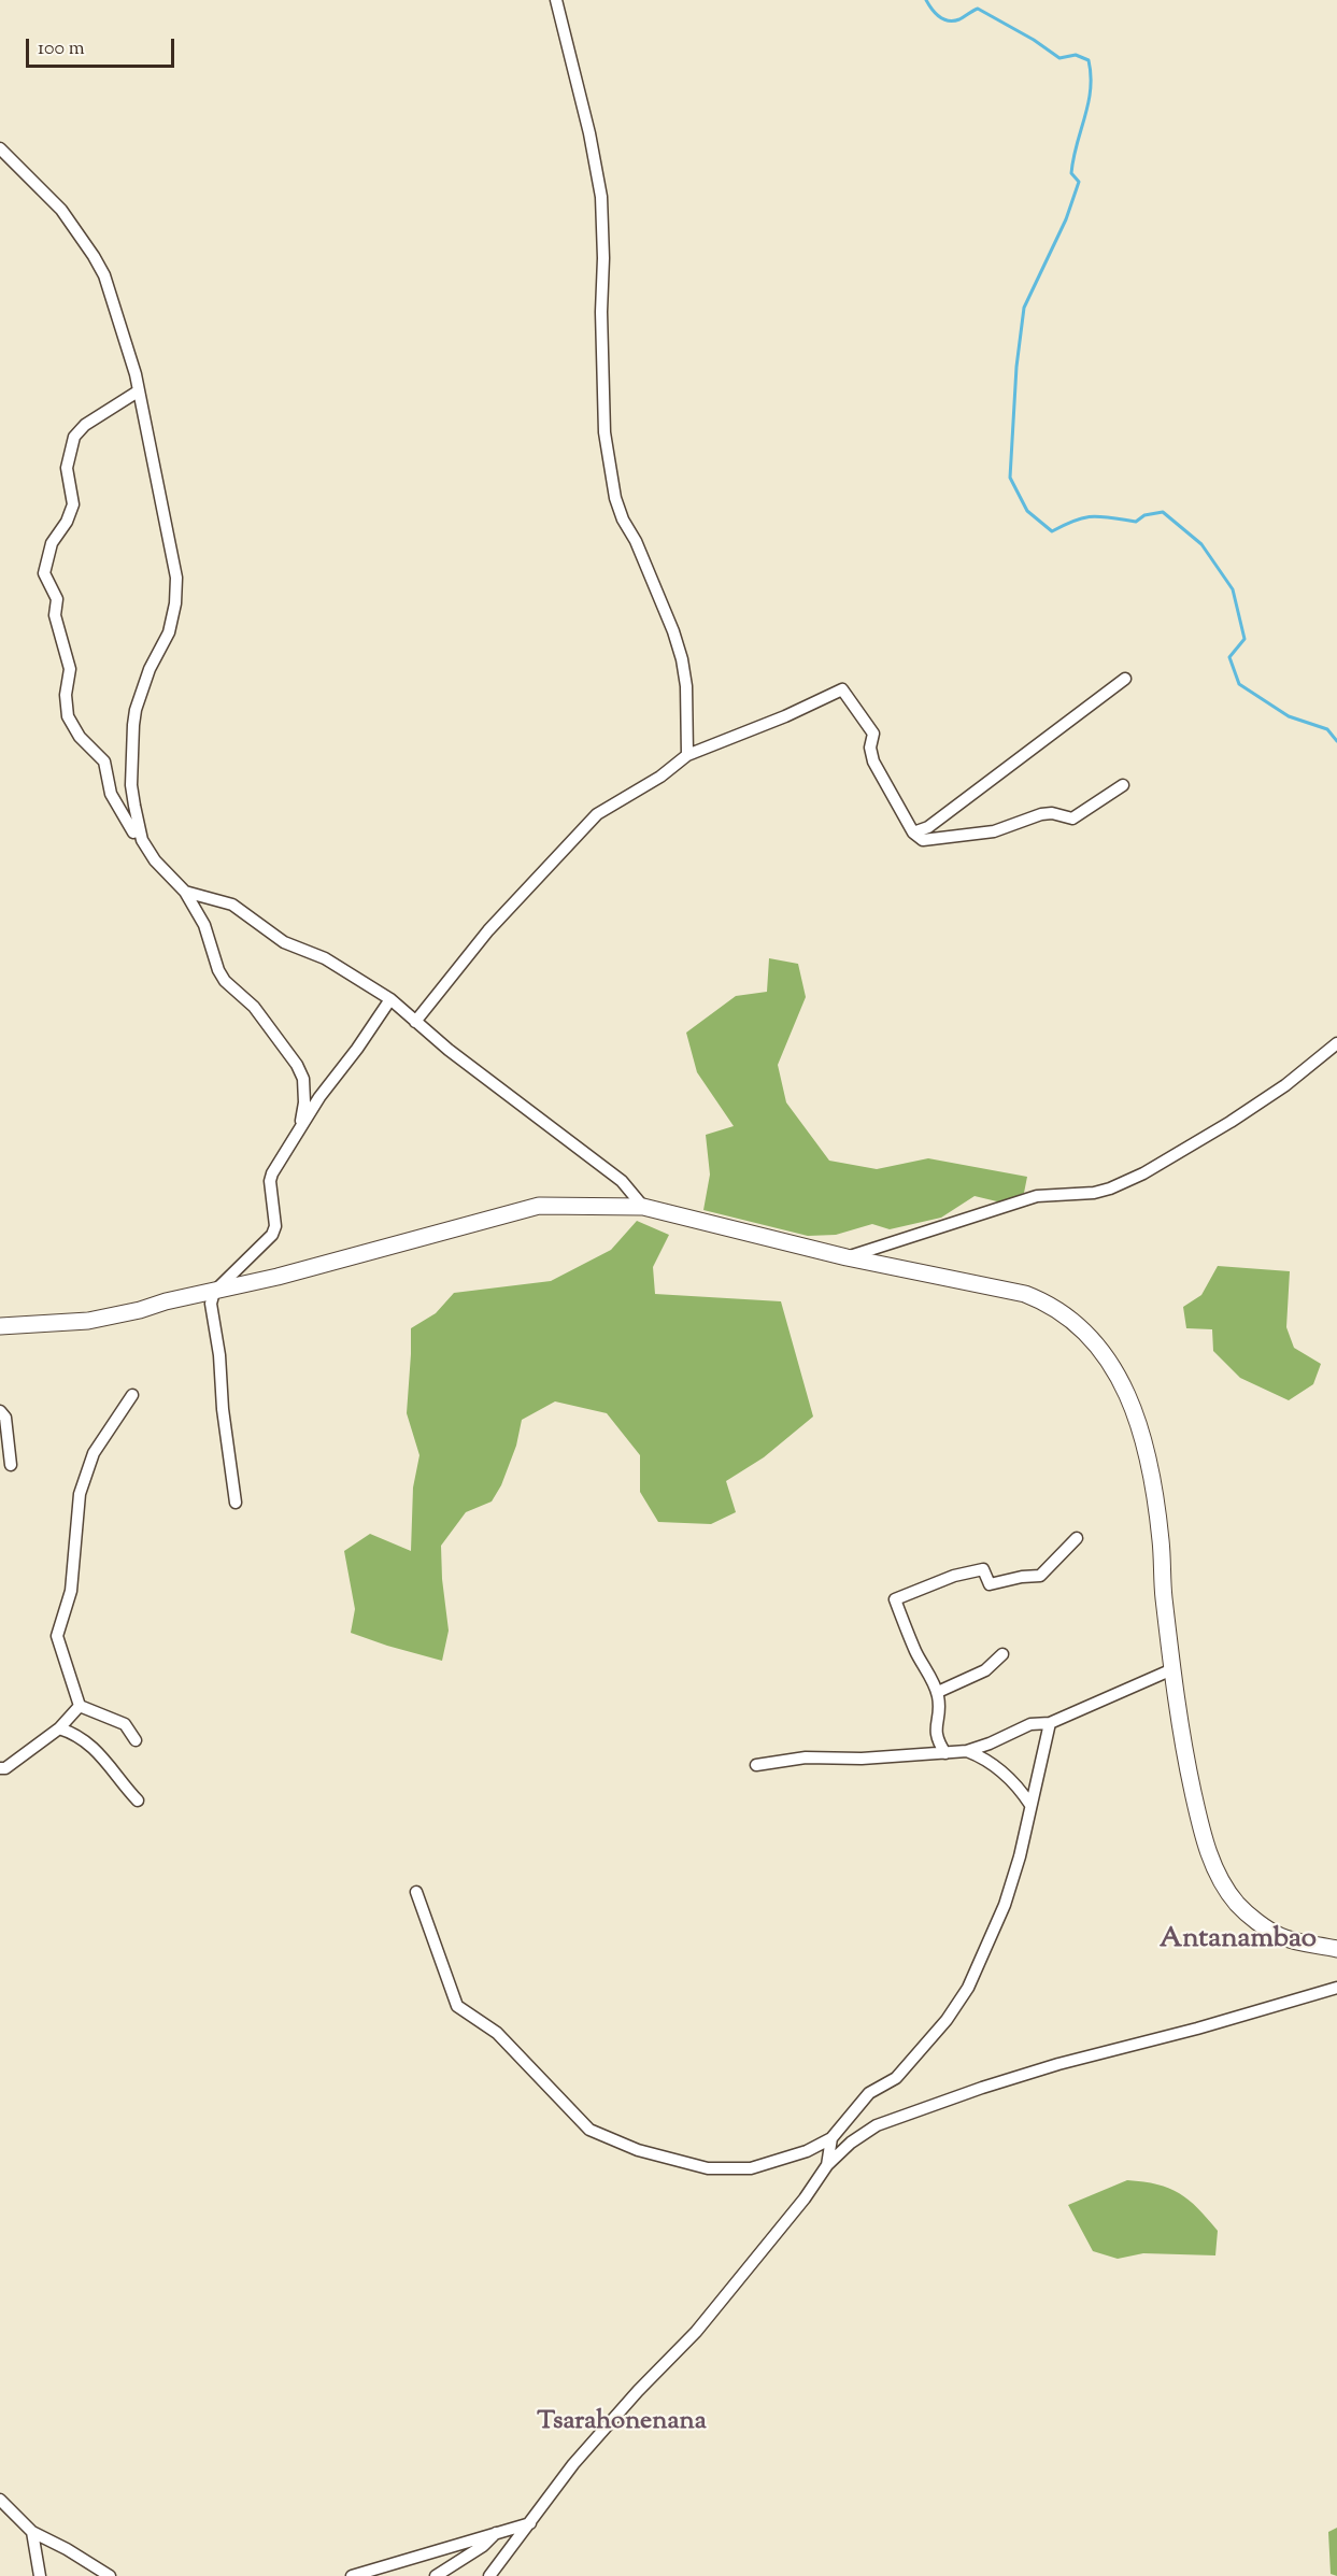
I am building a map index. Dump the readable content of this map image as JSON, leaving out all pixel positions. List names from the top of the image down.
{
  "districts": ["Antanambao", "Tsarahonenana"],
  "scale_bar": "100 m"
}
